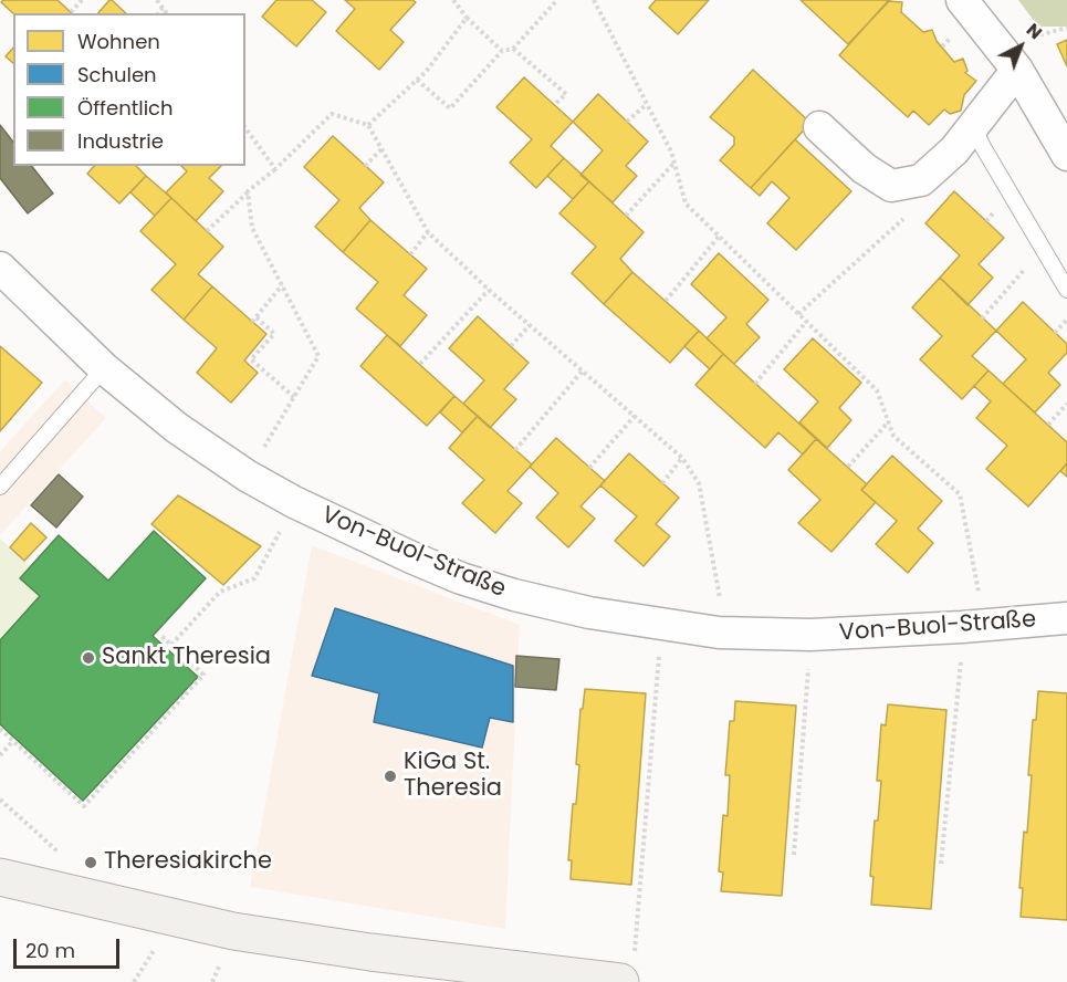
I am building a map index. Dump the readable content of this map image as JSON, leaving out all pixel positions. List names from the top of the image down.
{
  "streets": {
    "street": ["Von-Buol-Straße"]
  },
  "places": ["Sankt Theresia", "KiGa St. Theresia", "Theresiakirche"],
  "legend": [
    "Wohnen",
    "Schulen",
    "Öffentlich",
    "Industrie"
  ],
  "scale_bar": "20 m",
  "north": "top right"
}
